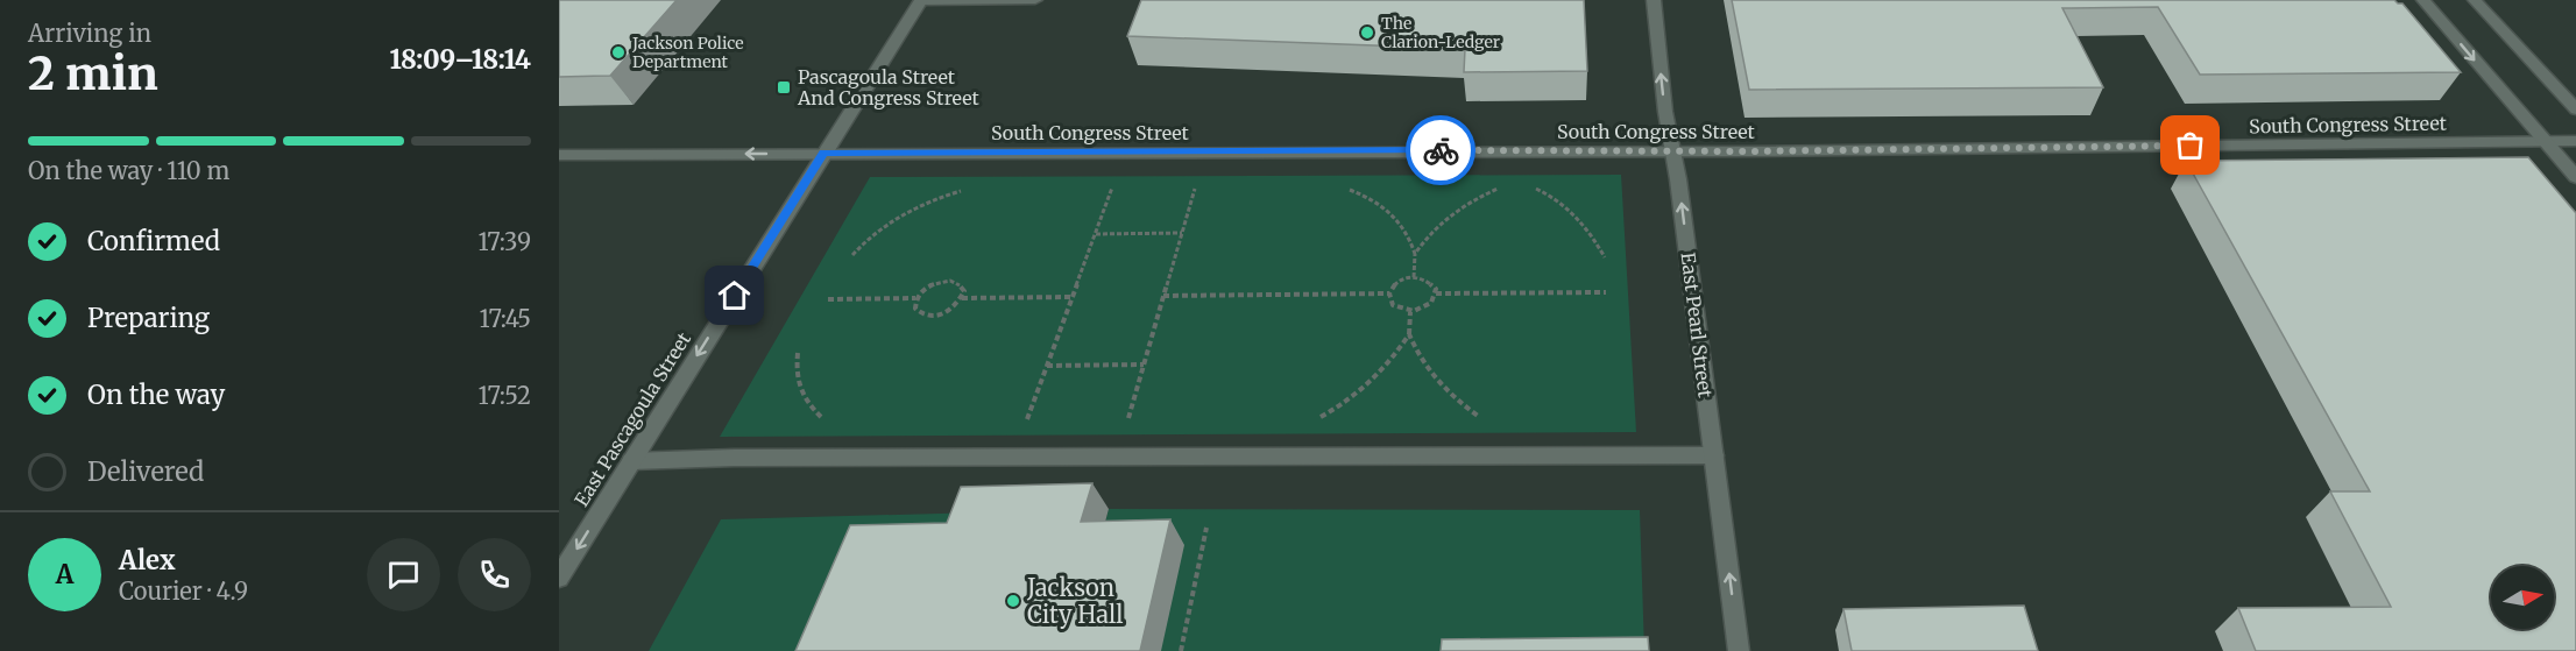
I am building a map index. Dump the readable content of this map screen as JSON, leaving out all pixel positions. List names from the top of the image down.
{
  "streets": {
    "main road": ["South Congress Street", "East Pearl Street", "East Pascagoula Street"]
  },
  "crossings": [
    ["South Congress Street", "East Pearl Street"],
    ["South Congress Street", "East Pascagoula Street"]
  ],
  "one_way": ["East Pearl Street", "East Pascagoula Street"],
  "places": {
    "other": ["The Clarion-Ledger", "Jackson Police Department", "Jackson City Hall"],
    "transit": ["Pascagoula Street And Congress Street"]
  },
  "north": "right",
  "page": {
    "heading": ["2 min", "Arriving in", "18:09–18:14"],
    "panel": ["Alex", "Courier · 4.9"],
    "bar": "On the way · 110 m",
    "list": [
      ["Confirmed", "17:39"],
      ["Preparing", "17:45"],
      ["On the way", "17:52"],
      "Delivered"
    ],
    "round": "A"
  }
}
